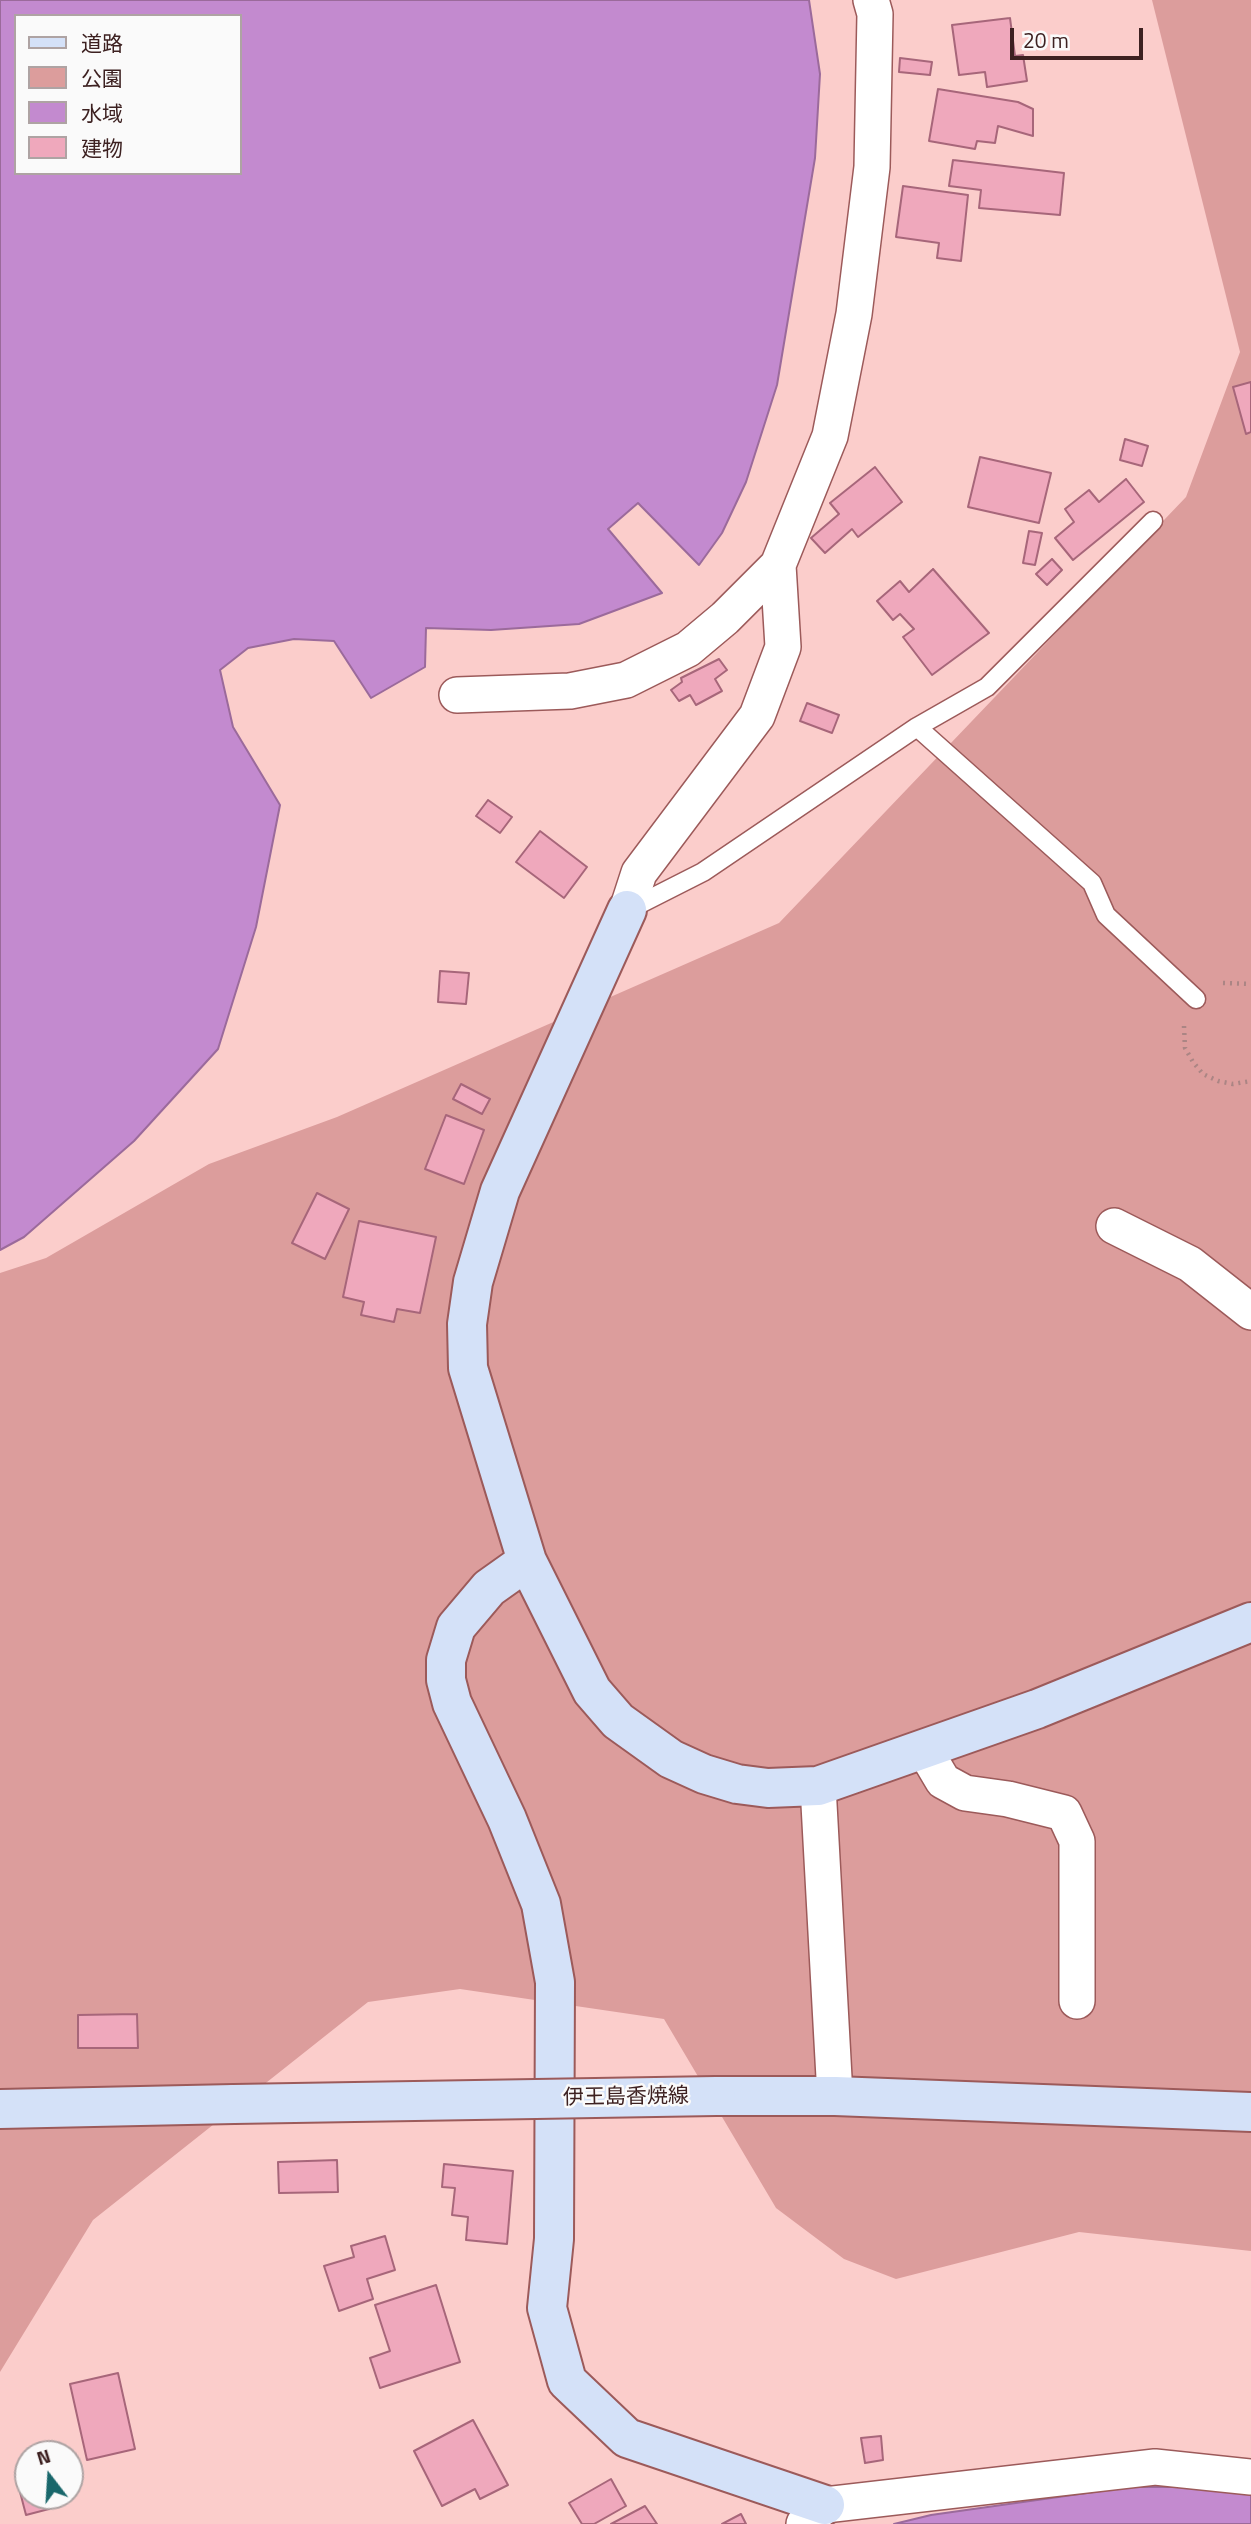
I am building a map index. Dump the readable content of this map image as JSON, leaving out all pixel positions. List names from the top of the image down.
{
  "streets": {
    "street": ["伊王島香焼線"]
  },
  "legend": [
    "道路",
    "公園",
    "水域",
    "建物"
  ],
  "scale_bar": "20 m",
  "north": "top"
}
